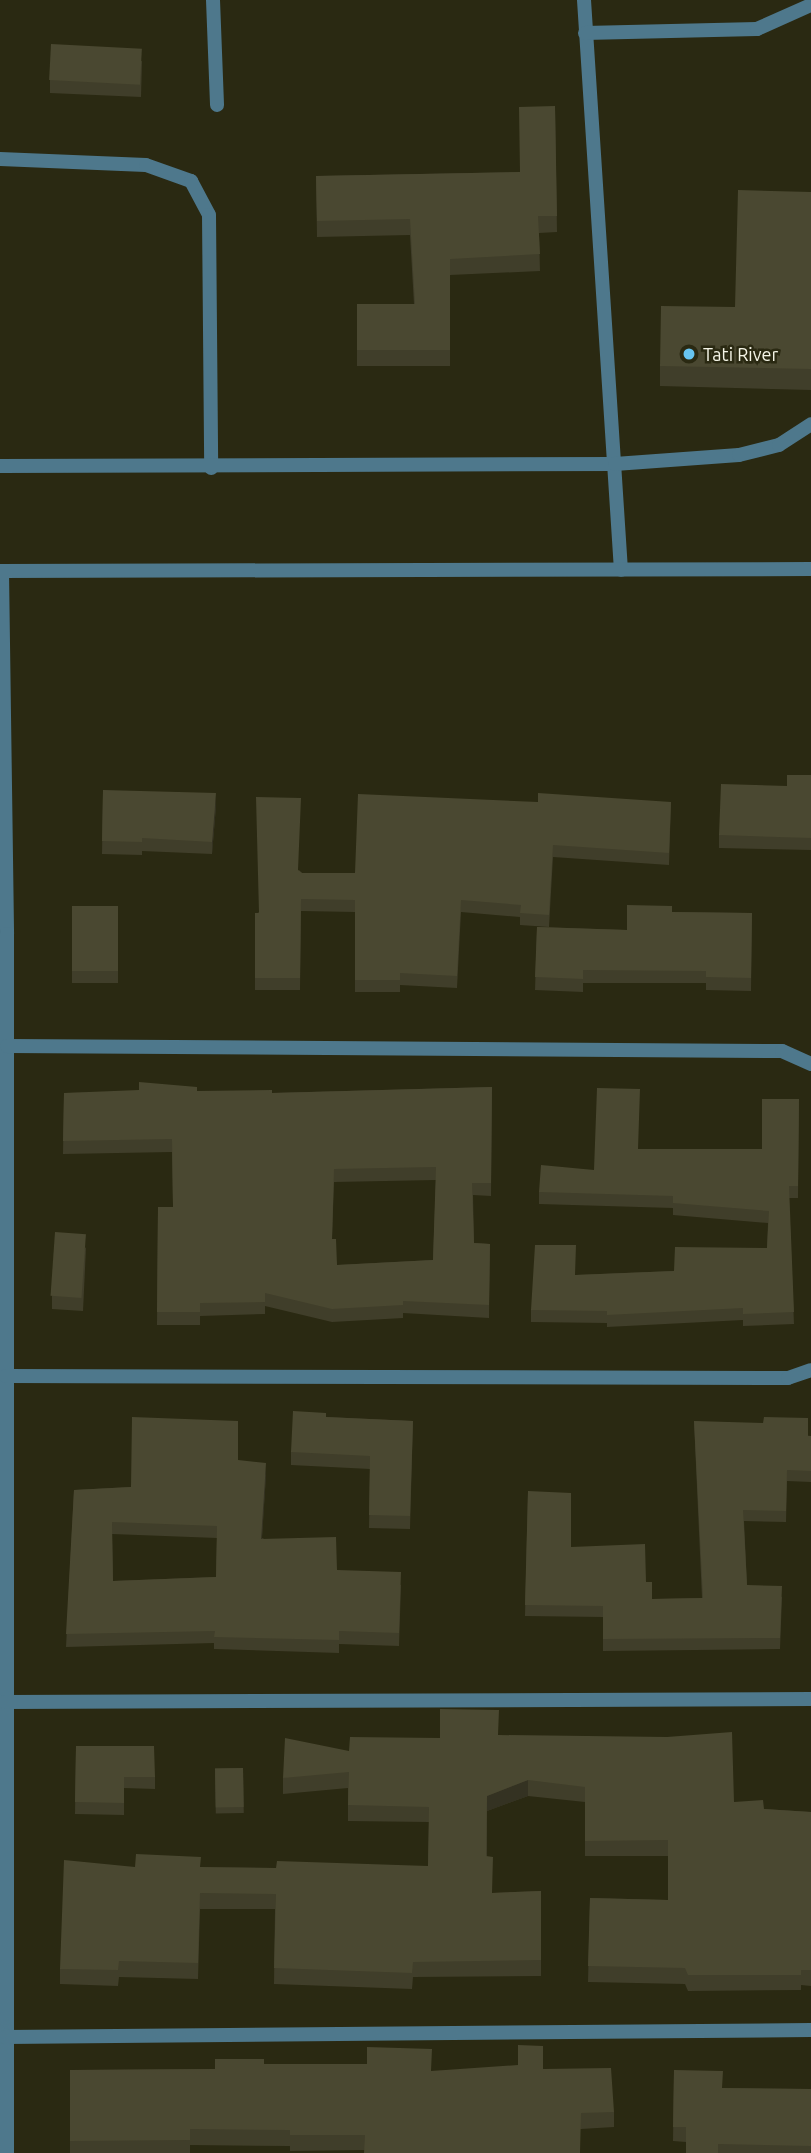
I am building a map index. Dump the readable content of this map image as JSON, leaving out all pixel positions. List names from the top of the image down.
{
  "places": ["Tati River"]
}
